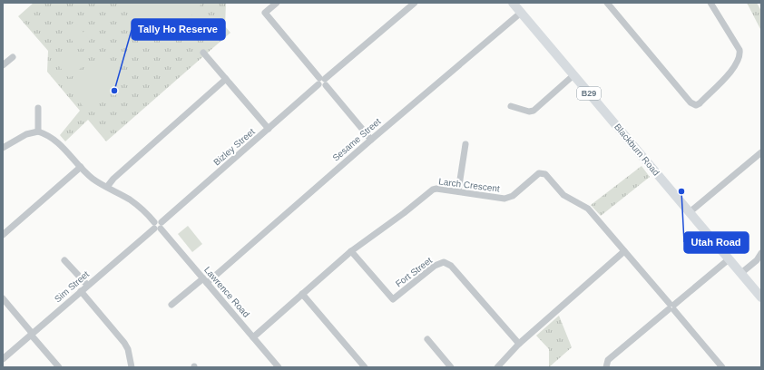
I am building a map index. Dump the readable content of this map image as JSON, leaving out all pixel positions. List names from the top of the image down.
{
  "streets": {
    "main road": ["B29", "Blackburn Road"],
    "street": [
      "Sesame Street",
      "Bizley Street",
      "Larch Crescent",
      "Fort Street",
      "Sim Street",
      "Lawrence Road"
    ]
  },
  "crossings": [
    ["Sesame Street", "Blackburn Road"],
    ["Sesame Street", "Lawrence Road"],
    ["Bizley Street", "Sim Street"],
    ["Bizley Street", "Lawrence Road"],
    ["Larch Crescent", "Fort Street"],
    ["Larch Crescent", "Lawrence Road"],
    ["Sim Street", "Lawrence Road"]
  ],
  "places": ["Tally Ho Reserve", "Utah Road"]
}
